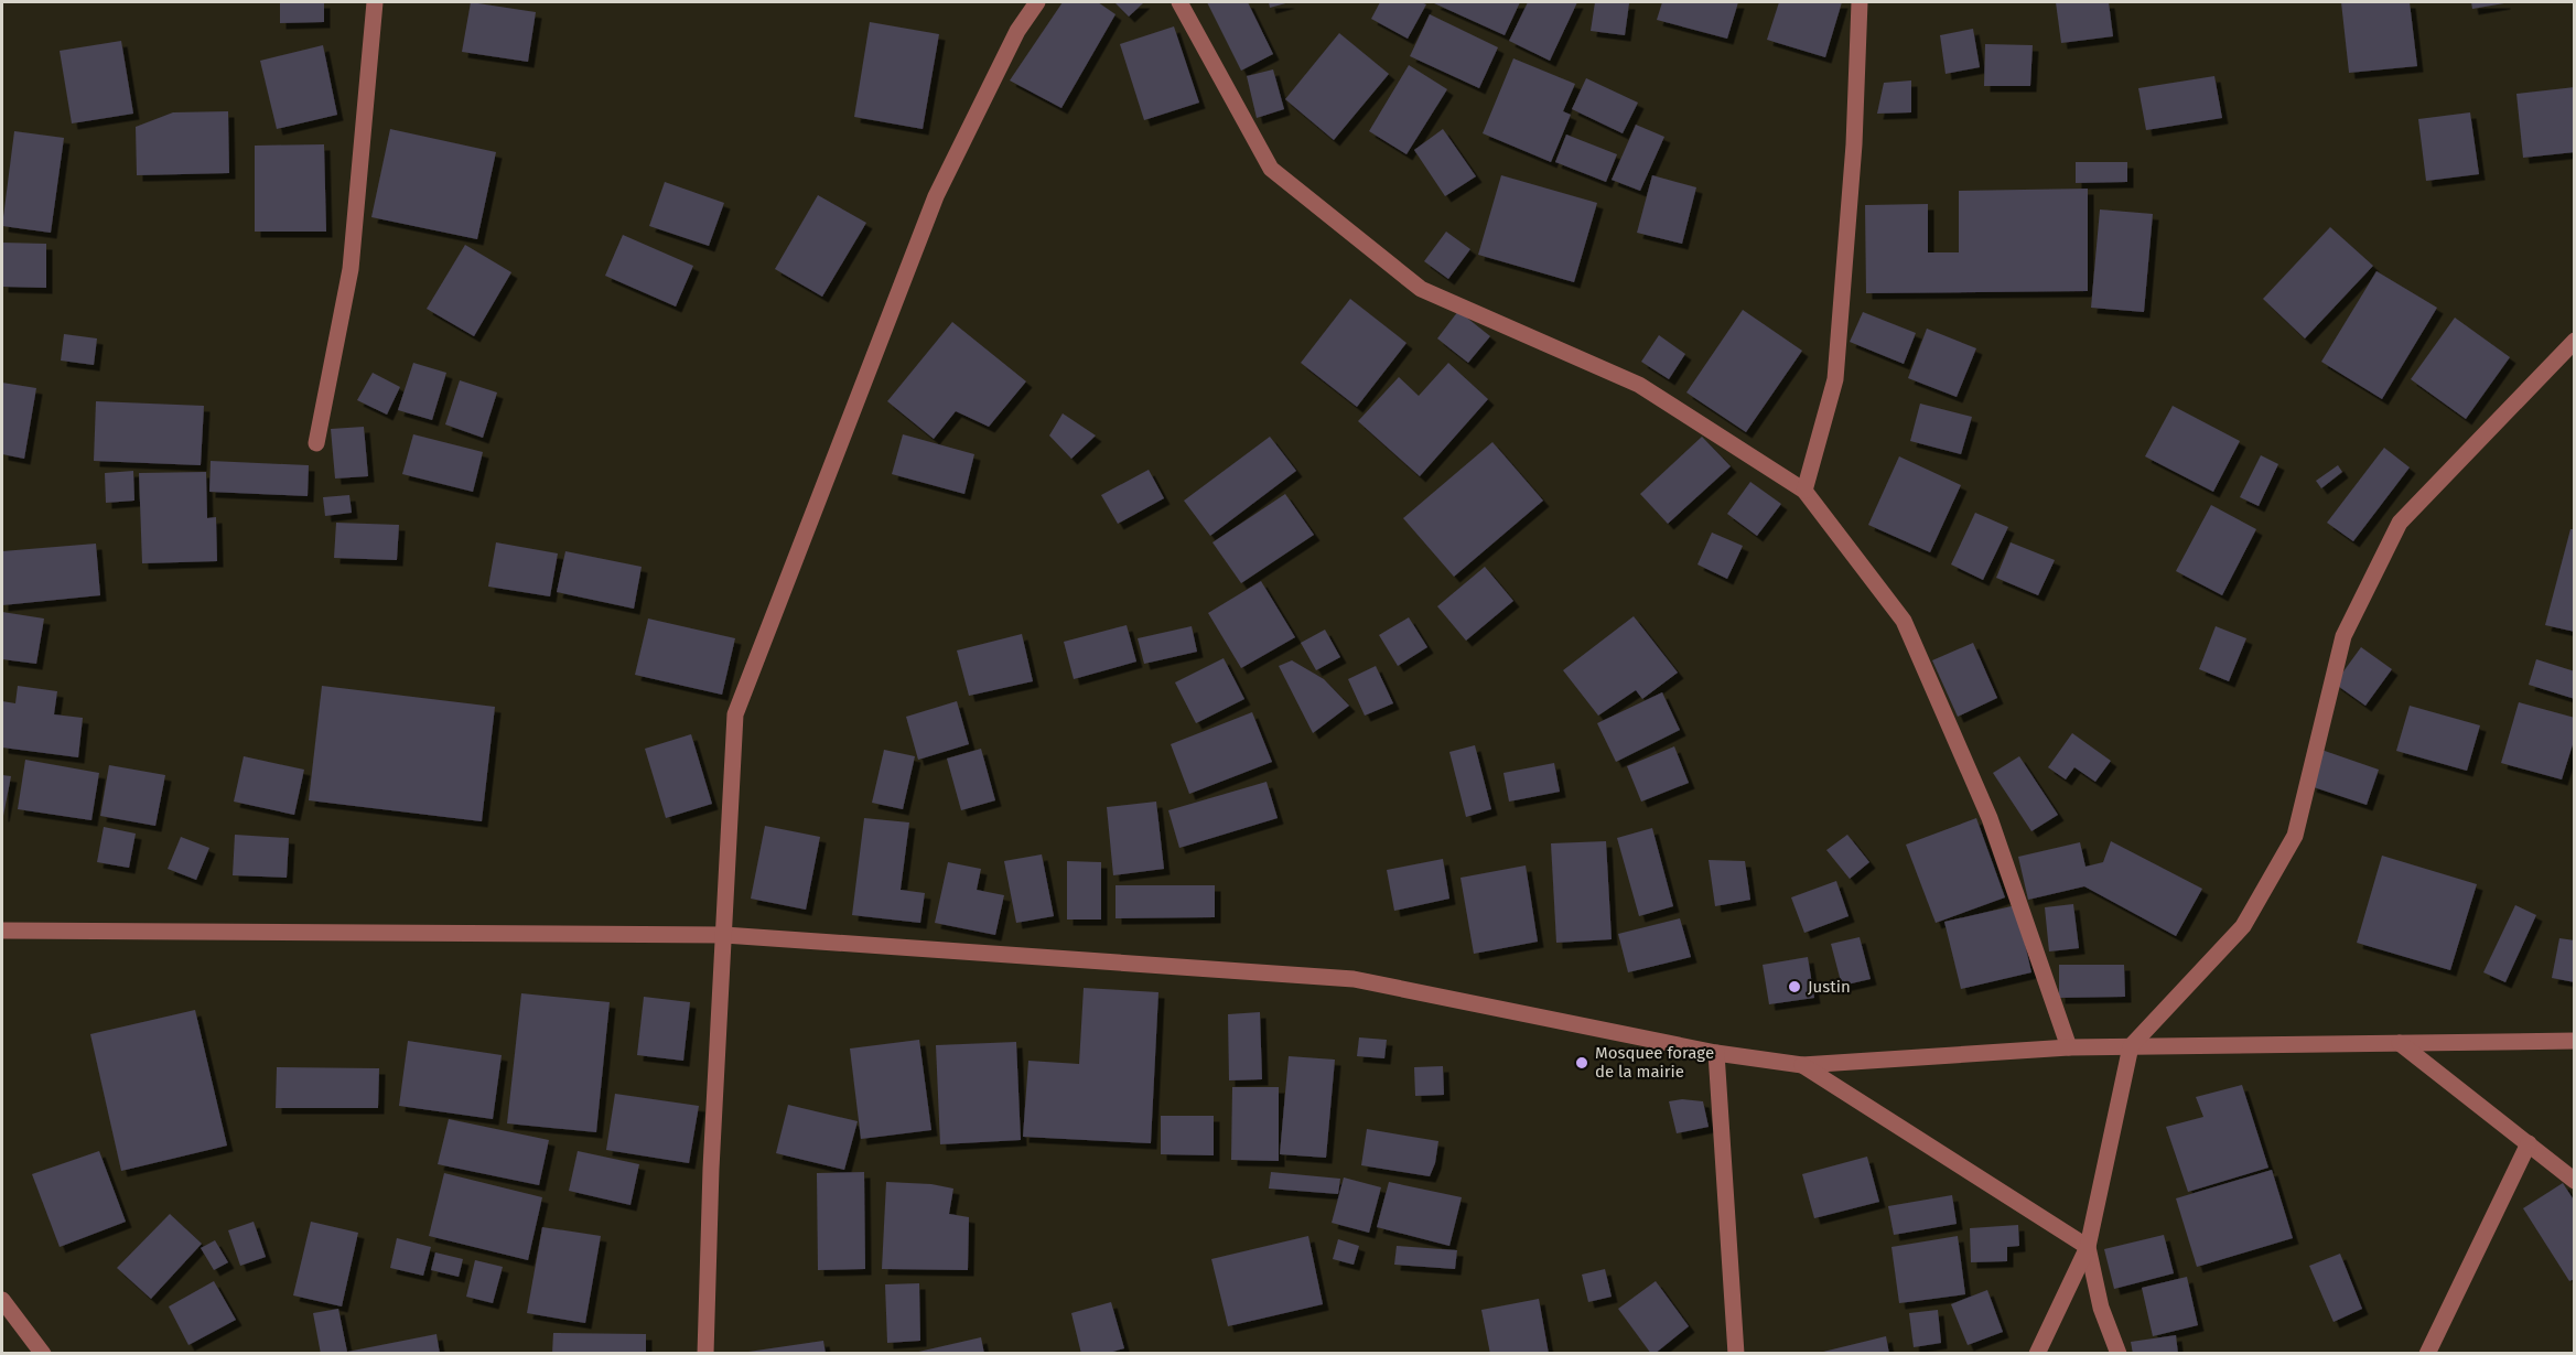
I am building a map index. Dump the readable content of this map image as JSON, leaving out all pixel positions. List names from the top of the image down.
{
  "places": ["Justin", "Mosquee forage de la mairie"]
}
